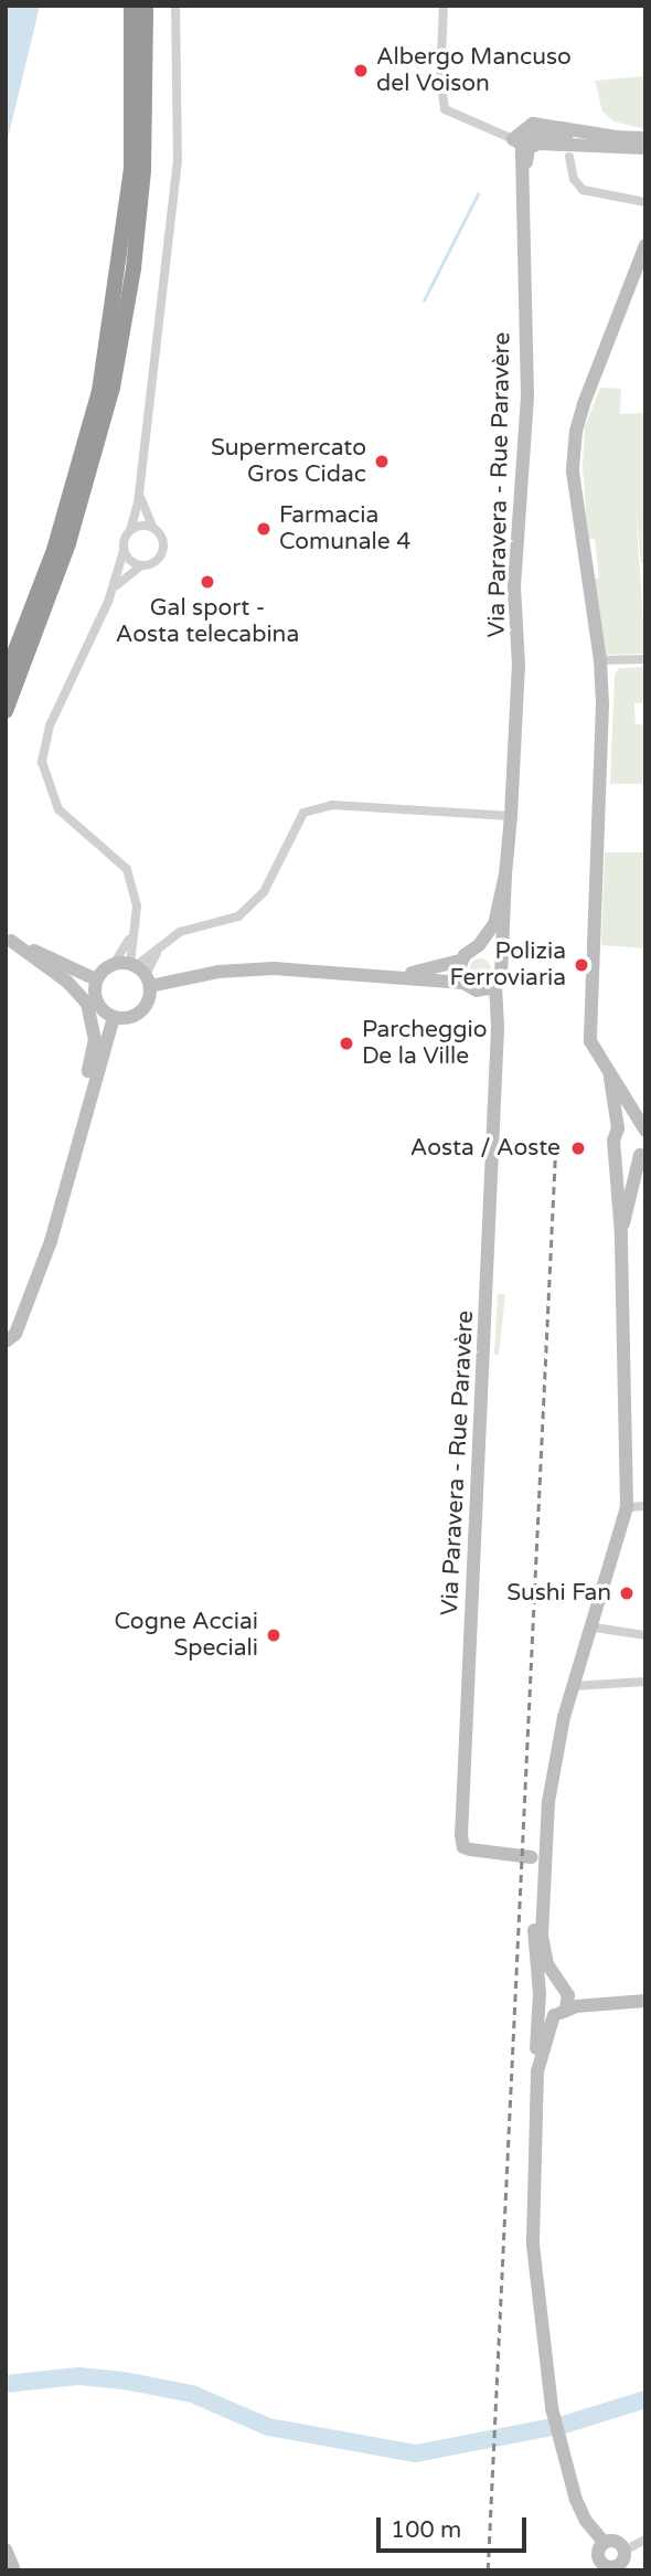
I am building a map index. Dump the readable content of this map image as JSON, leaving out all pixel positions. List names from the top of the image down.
{
  "streets": {
    "street": ["Via Paravera - Rue Paravère"]
  },
  "places": [
    "Albergo Mancuso del Voison",
    "Supermercato Gros Cidac",
    "Farmacia Comunale 4",
    "Gal sport - Aosta telecabina",
    "Polizia Ferroviaria",
    "Parcheggio De la Ville",
    "Aosta / Aoste",
    "Sushi Fan",
    "Cogne Acciai Speciali"
  ],
  "scale_bar": "100 m"
}
